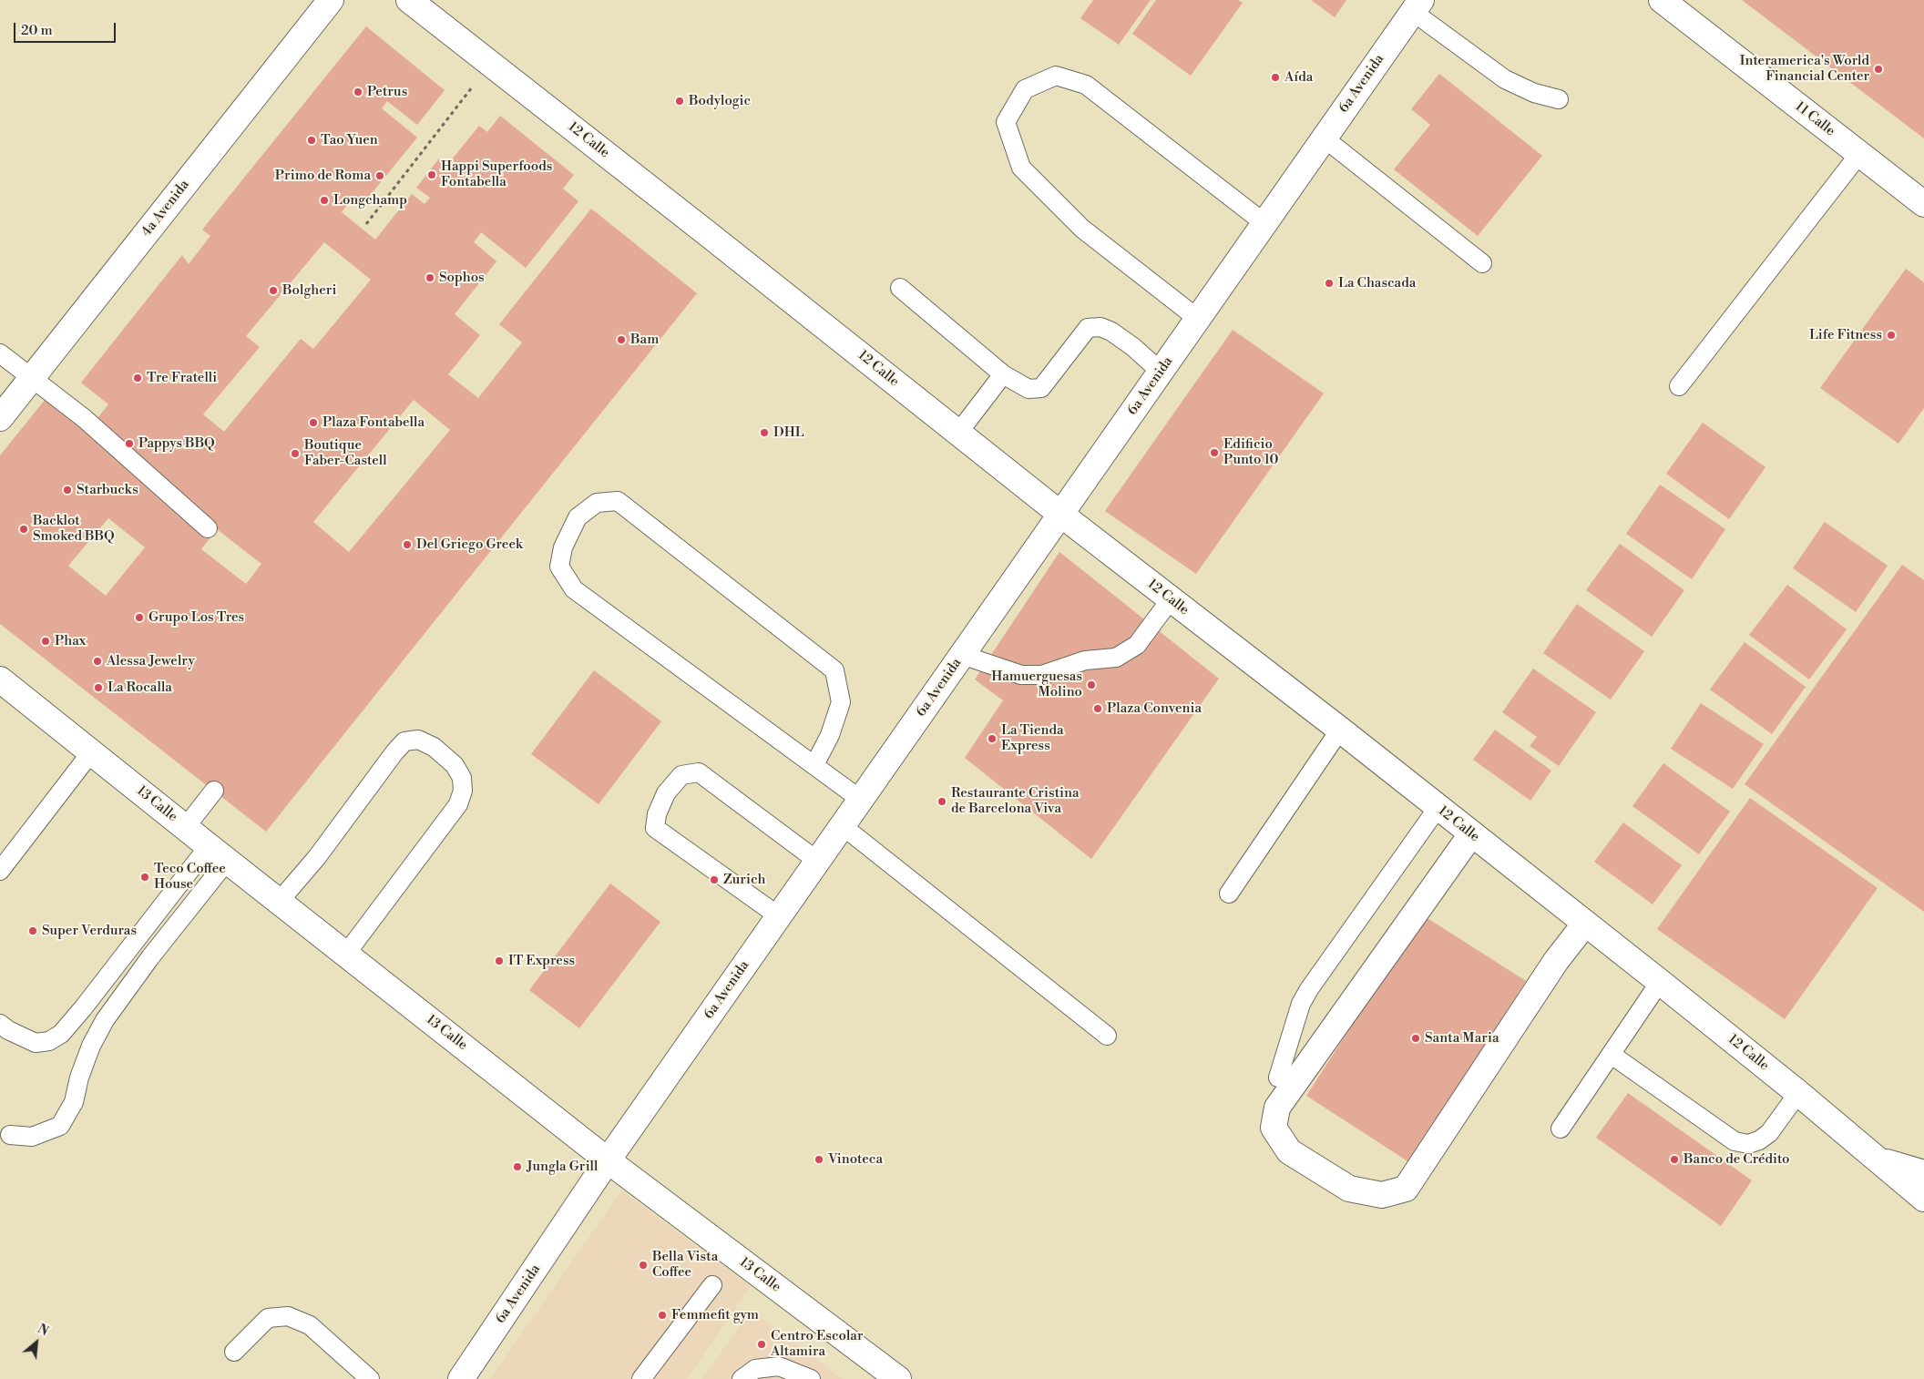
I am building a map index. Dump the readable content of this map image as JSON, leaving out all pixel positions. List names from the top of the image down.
{
  "streets": {
    "street": [
      "6a Avenida",
      "11 Calle",
      "12 Calle",
      "4a Avenida",
      "13 Calle"
    ]
  },
  "crossings": [
    ["6a Avenida", "12 Calle"],
    ["6a Avenida", "13 Calle"]
  ],
  "places": [
    "Interamerica's World Financial Center",
    "Aída",
    "Petrus",
    "Bodylogic",
    "Tao Yuen",
    "Happi Superfoods Fontabella",
    "Primo de Roma",
    "Longchamp",
    "Sophos",
    "La Chascada",
    "Bolgheri",
    "Life Fitness",
    "Bam",
    "Tre Fratelli",
    "Plaza Fontabella",
    "DHL",
    "Pappys BBQ",
    "Edificio Punto 10",
    "Boutique Faber-Castell",
    "Starbucks",
    "Backlot Smoked BBQ",
    "Del Griego Greek",
    "Grupo Los Tres",
    "Phax",
    "Alessa Jewelry",
    "Hamuerguesas Molino",
    "La Rocalla",
    "Plaza Convenia",
    "La Tienda Express",
    "Restaurante Cristina de Barcelona Viva",
    "Teco Coffee House",
    "Zurich",
    "Super Verduras",
    "IT Express",
    "Santa Maria",
    "Vinoteca",
    "Banco de Crédito",
    "Jungla Grill",
    "Bella Vista Coffee",
    "Femmefit gym",
    "Centro Escolar Altamira"
  ],
  "scale_bar": "20 m",
  "north": "top right"
}
